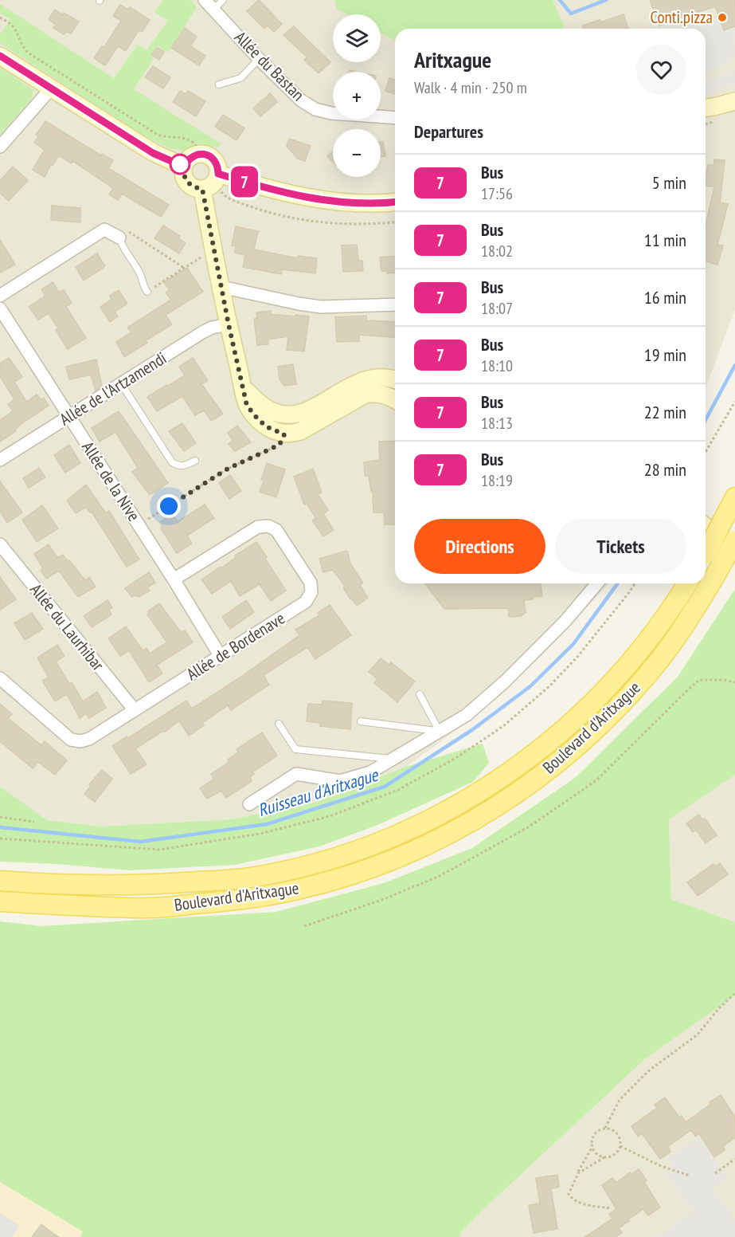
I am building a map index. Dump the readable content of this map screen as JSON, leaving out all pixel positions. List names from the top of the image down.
{
  "streets": {
    "main road": ["Boulevard d'Aritxague"],
    "street": [
      "Allée du Bastan",
      "Allée de l'Artzamendi",
      "Allée de la Nive",
      "Allée du Laurhibar",
      "Allée de Bordenave"
    ]
  },
  "crossings": [
    ["Allée de l'Artzamendi", "Allée de la Nive"],
    ["Allée de la Nive", "Allée de Bordenave"],
    ["Allée du Laurhibar", "Allée de Bordenave"]
  ],
  "water": ["Ruisseau d'Aritxague"],
  "places": ["Conti.pizza"],
  "lines": ["bus line 7"],
  "page": {
    "on_map": "7",
    "map_buttons": ["+", "−"],
    "heading": [
      ["Aritxague", "Walk · 4 min · 250 m"],
      "Departures"
    ],
    "list": [
      {
        "mark": "7",
        "name": "Bus",
        "note": "17:56",
        "value": "5 min"
      },
      {
        "mark": "7",
        "name": "Bus",
        "note": "18:02",
        "value": "11 min"
      },
      {
        "mark": "7",
        "name": "Bus",
        "note": "18:07",
        "value": "16 min"
      },
      {
        "mark": "7",
        "name": "Bus",
        "note": "18:10",
        "value": "19 min"
      },
      {
        "mark": "7",
        "name": "Bus",
        "note": "18:13",
        "value": "22 min"
      },
      {
        "mark": "7",
        "name": "Bus",
        "note": "18:19",
        "value": "28 min"
      }
    ],
    "buttons": ["Directions", "Tickets"]
  }
}
